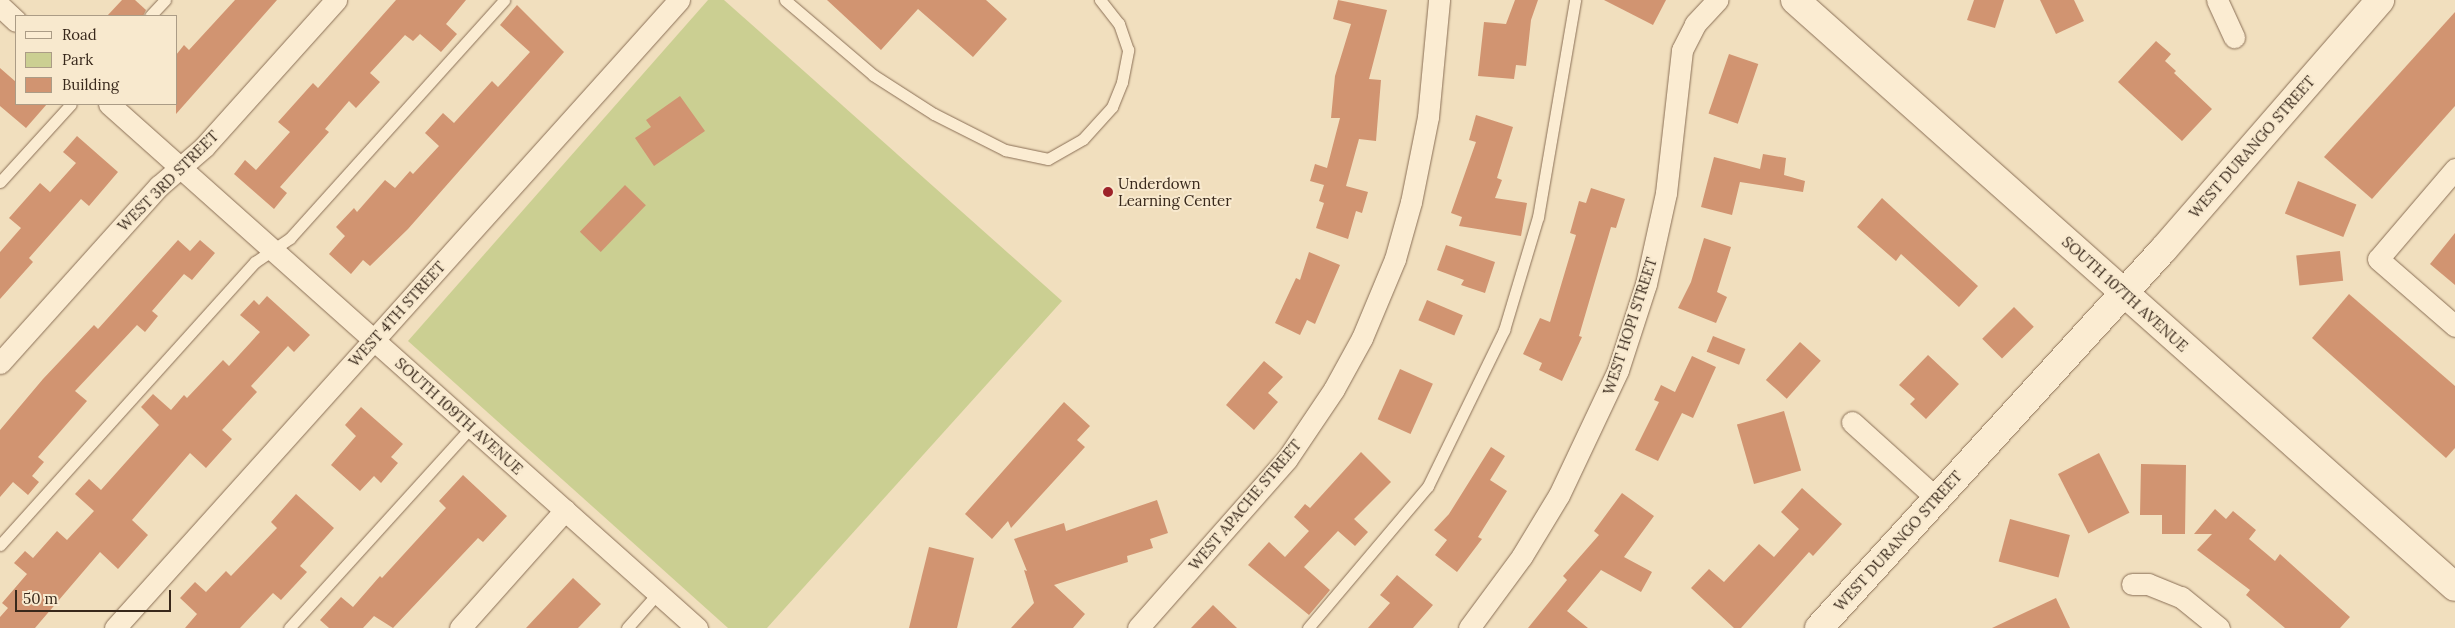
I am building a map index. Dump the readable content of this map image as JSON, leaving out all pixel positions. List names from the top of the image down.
{
  "streets": {
    "main road": ["WEST DURANGO STREET", "SOUTH 107TH AVENUE"],
    "street": [
      "WEST 3RD STREET",
      "WEST 4TH STREET",
      "WEST HOPI STREET",
      "SOUTH 109TH AVENUE",
      "WEST APACHE STREET"
    ]
  },
  "crossings": [
    ["WEST DURANGO STREET", "SOUTH 107TH AVENUE"],
    ["WEST 3RD STREET", "SOUTH 109TH AVENUE"],
    ["WEST 4TH STREET", "SOUTH 109TH AVENUE"]
  ],
  "places": ["Underdown Learning Center"],
  "legend": ["Road", "Park", "Building"],
  "scale_bar": "50 m"
}
